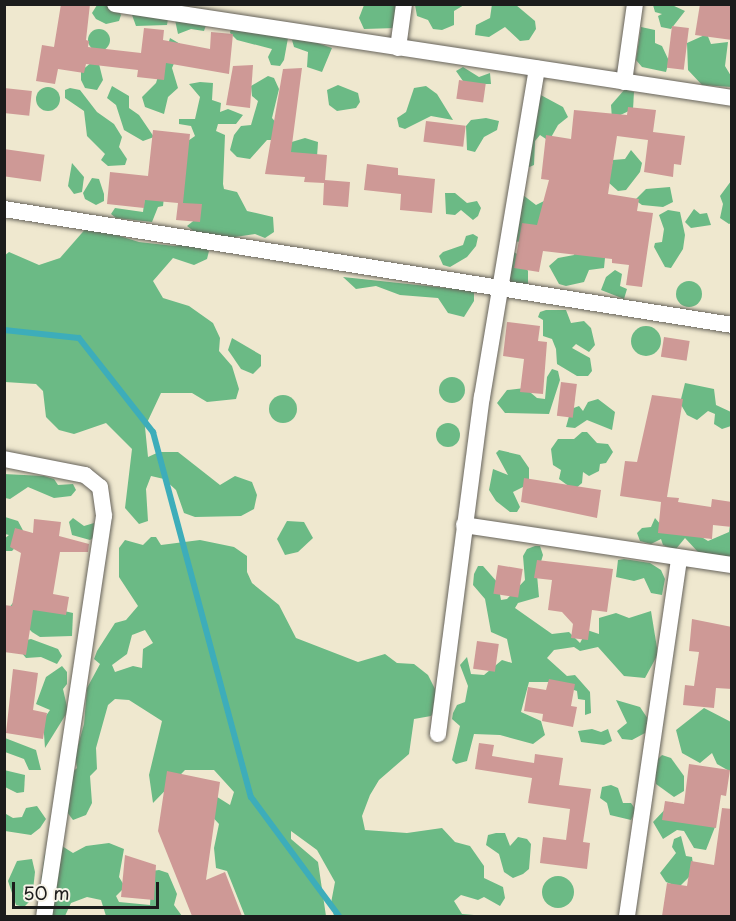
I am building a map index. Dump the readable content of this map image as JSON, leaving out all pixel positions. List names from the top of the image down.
{
  "scale_bar": "50 m"
}
